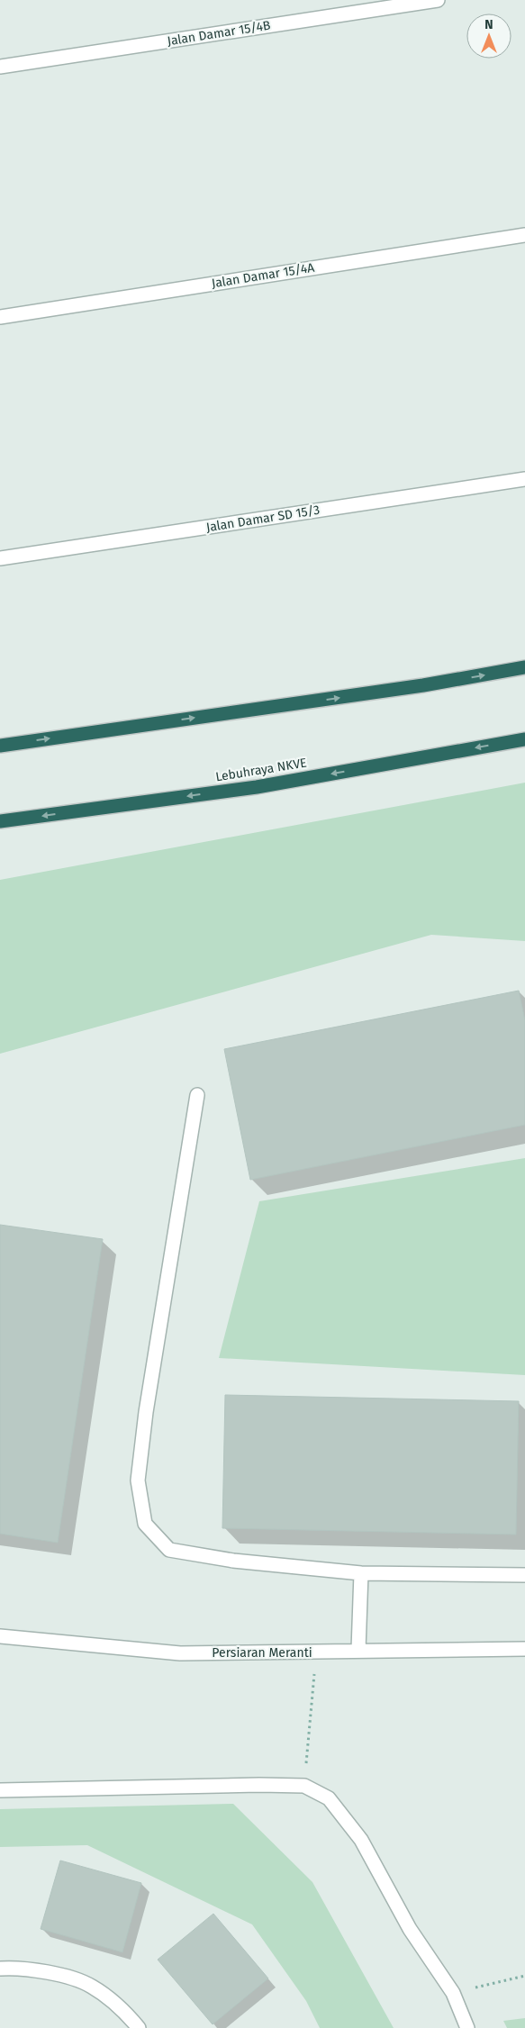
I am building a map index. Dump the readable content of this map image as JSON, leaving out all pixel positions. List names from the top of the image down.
{
  "streets": {
    "highway": ["Lebuhraya NKVE"],
    "street": [
      "Jalan Damar 15/4B",
      "Jalan Damar 15/4A",
      "Jalan Damar SD 15/3",
      "Persiaran Meranti"
    ]
  },
  "north": "top"
}
